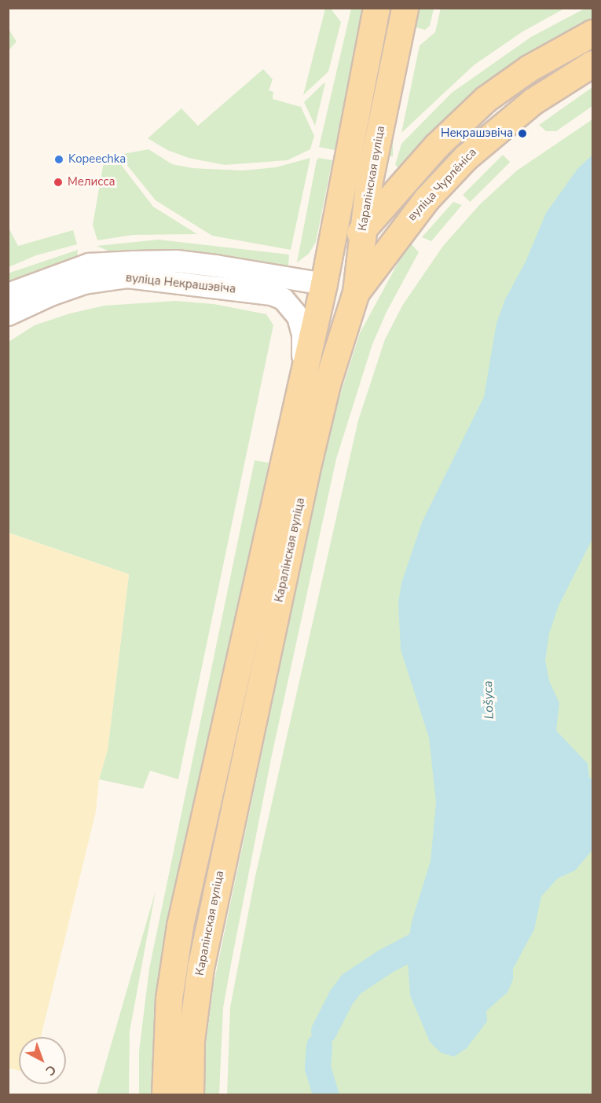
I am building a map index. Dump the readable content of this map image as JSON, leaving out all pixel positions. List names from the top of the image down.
{
  "streets": {
    "main road": ["Каралінская вуліца", "вуліца Чурлёніса"],
    "street": ["вуліца Некрашэвіча"]
  },
  "crossings": [
    ["Каралінская вуліца", "вуліца Чурлёніса"]
  ],
  "water": ["Lošyca"],
  "places": ["Некрашэвіча", "Kopeechka", "Мелисса"],
  "north": "bottom right"
}
